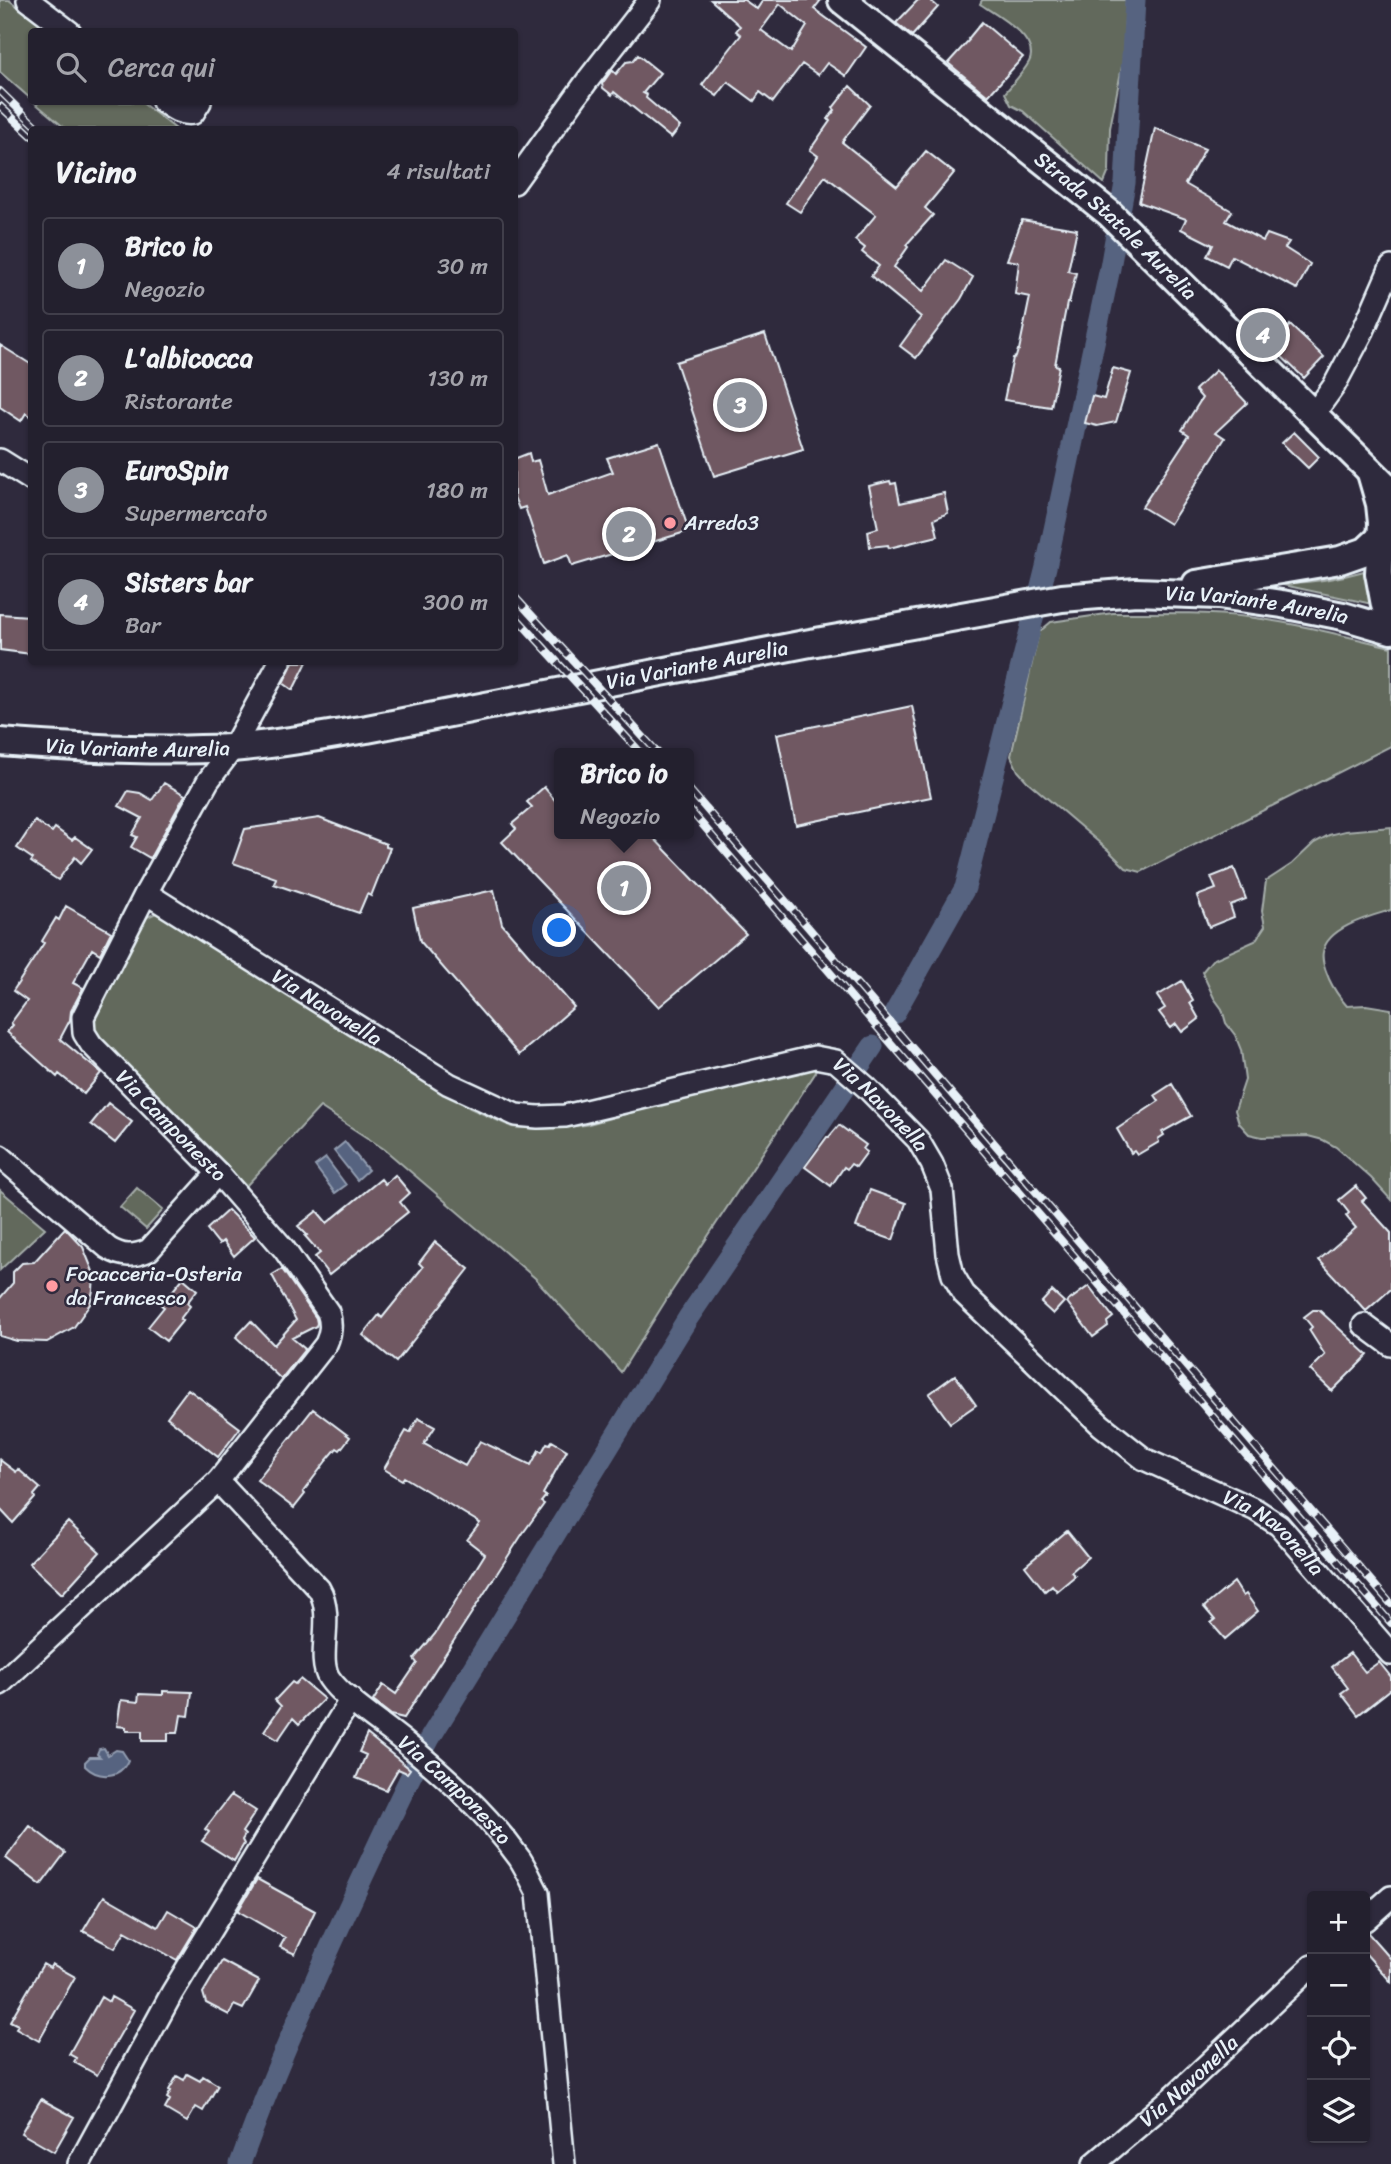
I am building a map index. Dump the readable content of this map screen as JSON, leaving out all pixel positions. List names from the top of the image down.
{
  "streets": {
    "main road": ["Strada Statale Aurelia", "Via Variante Aurelia"],
    "street": ["Via Navonella", "Via Camponesto"]
  },
  "crossings": [
    ["Via Variante Aurelia", "Via Camponesto"],
    ["Via Navonella", "Via Camponesto"]
  ],
  "places": ["Arredo3", "Focacceria-Osteria da Francesco"],
  "page": {
    "search": "Cerca qui",
    "heading": ["Vicino", "4 risultati"],
    "list": [
      {
        "mark": "1",
        "name": "Brico io",
        "note": "Negozio",
        "value": "30 m"
      },
      {
        "mark": "2",
        "name": "L'albicocca",
        "note": "Ristorante",
        "value": "130 m"
      },
      {
        "mark": "3",
        "name": "EuroSpin",
        "note": "Supermercato",
        "value": "180 m"
      },
      {
        "mark": "4",
        "name": "Sisters bar",
        "note": "Bar",
        "value": "300 m"
      }
    ],
    "pins": [
      "4",
      "3",
      "2",
      "1"
    ],
    "popup": ["Brico io", "Negozio"],
    "map_buttons": ["+", "−"]
  }
}
